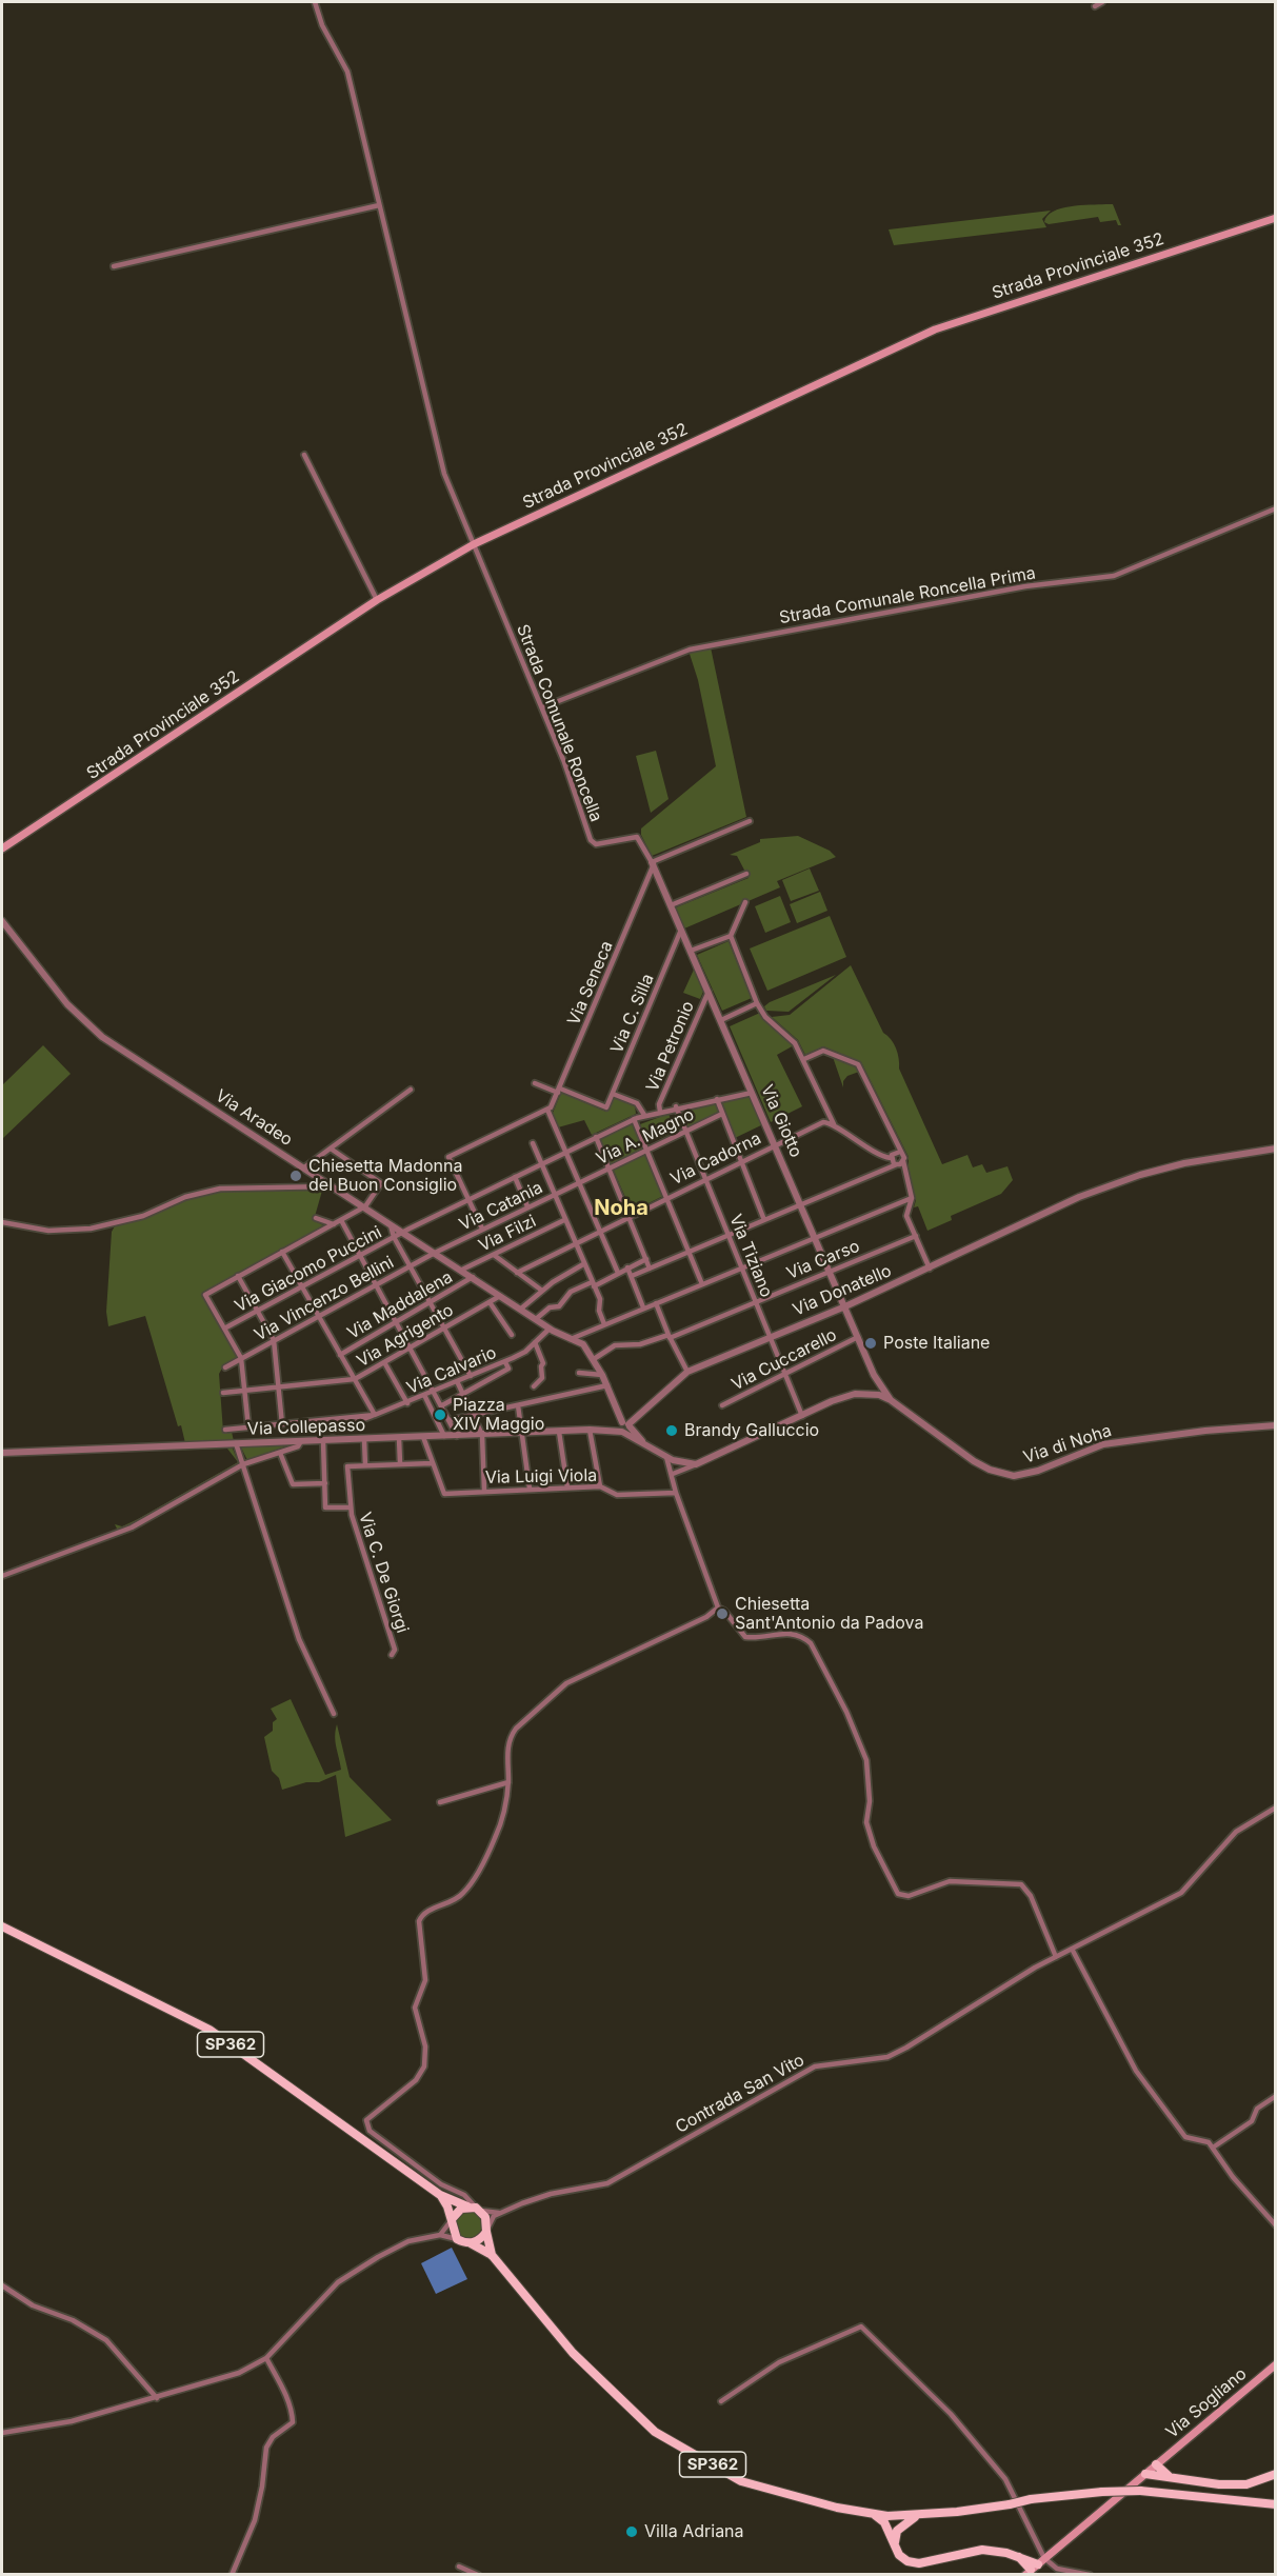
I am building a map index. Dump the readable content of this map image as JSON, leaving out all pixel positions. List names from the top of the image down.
{
  "streets": {
    "main road": ["Strada Provinciale 352", "SP362", "Via Sogliano"],
    "street": [
      "Strada Comunale Roncella Prima",
      "Strada Comunale Roncella",
      "Via Seneca",
      "Via C. Silla",
      "Via Petronio",
      "Via Aradeo",
      "Via Giotto",
      "Via A. Magno",
      "Via Cadorna",
      "Via Catania",
      "Via Filzi",
      "Via Tiziano",
      "Via Carso",
      "Via Giacomo Puccini",
      "Via Donatello",
      "Via Vincenzo Bellini",
      "Via Maddalena",
      "Via Agrigento",
      "Via Cuccarello",
      "Via Calvario",
      "Via Collepasso",
      "Via di Noha",
      "Via Luigi Viola",
      "Via C. De Giorgi",
      "Contrada San Vito"
    ]
  },
  "crossings": [
    ["Strada Provinciale 352", "Strada Comunale Roncella"],
    ["Strada Comunale Roncella Prima", "Strada Comunale Roncella"],
    ["Strada Comunale Roncella", "Via Seneca"],
    ["Strada Comunale Roncella", "Via Giotto"],
    ["Via Seneca", "Via C. Silla"],
    ["Via Seneca", "Via Giotto"],
    ["Via C. Silla", "Via Giotto"],
    ["Via Petronio", "Via Giotto"],
    ["Via Petronio", "Via Giacomo Puccini"],
    ["Via Aradeo", "Via Catania"],
    ["Via Aradeo", "Via Filzi"],
    ["Via Aradeo", "Via Carso"],
    ["Via Aradeo", "Via Giacomo Puccini"],
    ["Via Aradeo", "Via Vincenzo Bellini"],
    ["Via Aradeo", "Via Maddalena"],
    ["Via Aradeo", "Via Agrigento"],
    ["Via Aradeo", "Via Calvario"],
    ["Via Giotto", "Via Cadorna"],
    ["Via Giotto", "Via Carso"],
    ["Via Giotto", "Via Giacomo Puccini"],
    ["Via Giotto", "Via Donatello"],
    ["Via Giotto", "Via Cuccarello"],
    ["Via Giotto", "Via di Noha"],
    ["Via A. Magno", "Via Catania"],
    ["Via A. Magno", "Via Tiziano"],
    ["Via Cadorna", "Via Tiziano"],
    ["Via Catania", "Via Vincenzo Bellini"],
    ["Via Tiziano", "Via Carso"],
    ["Via Tiziano", "Via Giacomo Puccini"],
    ["Via Tiziano", "Via Donatello"],
    ["Via Tiziano", "Via Cuccarello"],
    ["Via Donatello", "Via Collepasso"]
  ],
  "districts": ["Noha"],
  "places": [
    "Chiesetta Madonna del Buon Consiglio",
    "Poste Italiane",
    "Piazza XIV Maggio",
    "Brandy Galluccio",
    "Chiesetta Sant'Antonio da Padova",
    "Villa Adriana"
  ]
}
